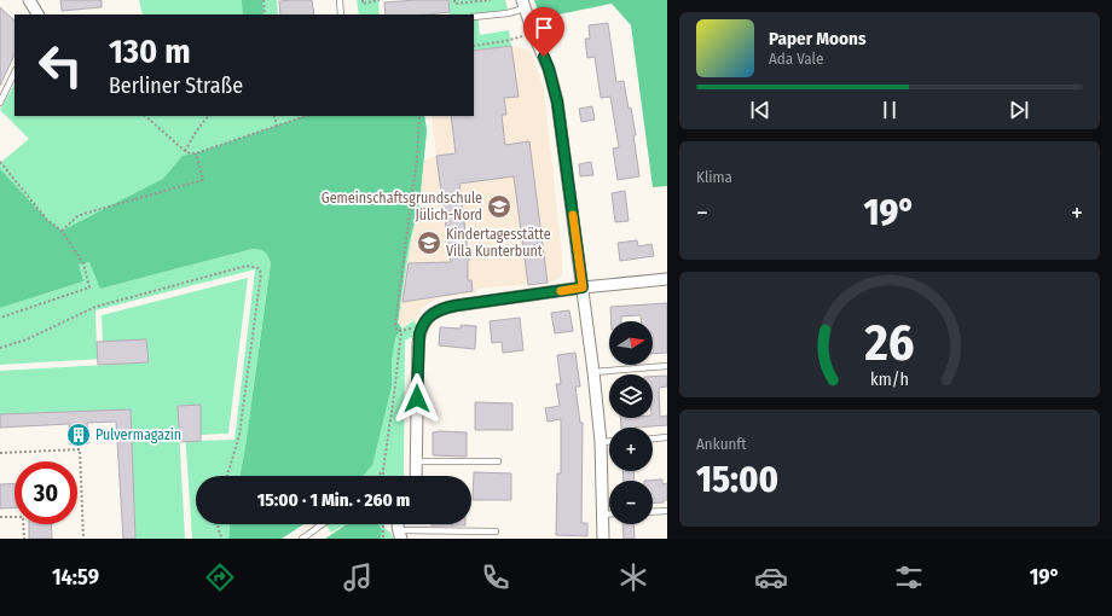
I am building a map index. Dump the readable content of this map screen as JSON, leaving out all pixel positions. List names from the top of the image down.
{
  "places": {
    "school or university": ["Gemeinschaftsgrundschule Jülich-Nord", "Kindertagesstätte Villa Kunterbunt"],
    "building": ["Pulvermagazin"]
  },
  "north": "right",
  "page": {
    "turn": ["130 m", "Berliner Straße"],
    "song": ["Paper Moons", "Ada Vale"],
    "tile": [
      "Klima",
      ["Ankunft", "15:00"]
    ],
    "heat": ["−", "19°", "+"],
    "map_buttons": ["+", "−"],
    "limit": "30",
    "trip": "15:00 · 1 Min. · 260 m",
    "tabs": ["14:59", "19°"],
    "gauge": ["26", "km/h"]
  }
}
